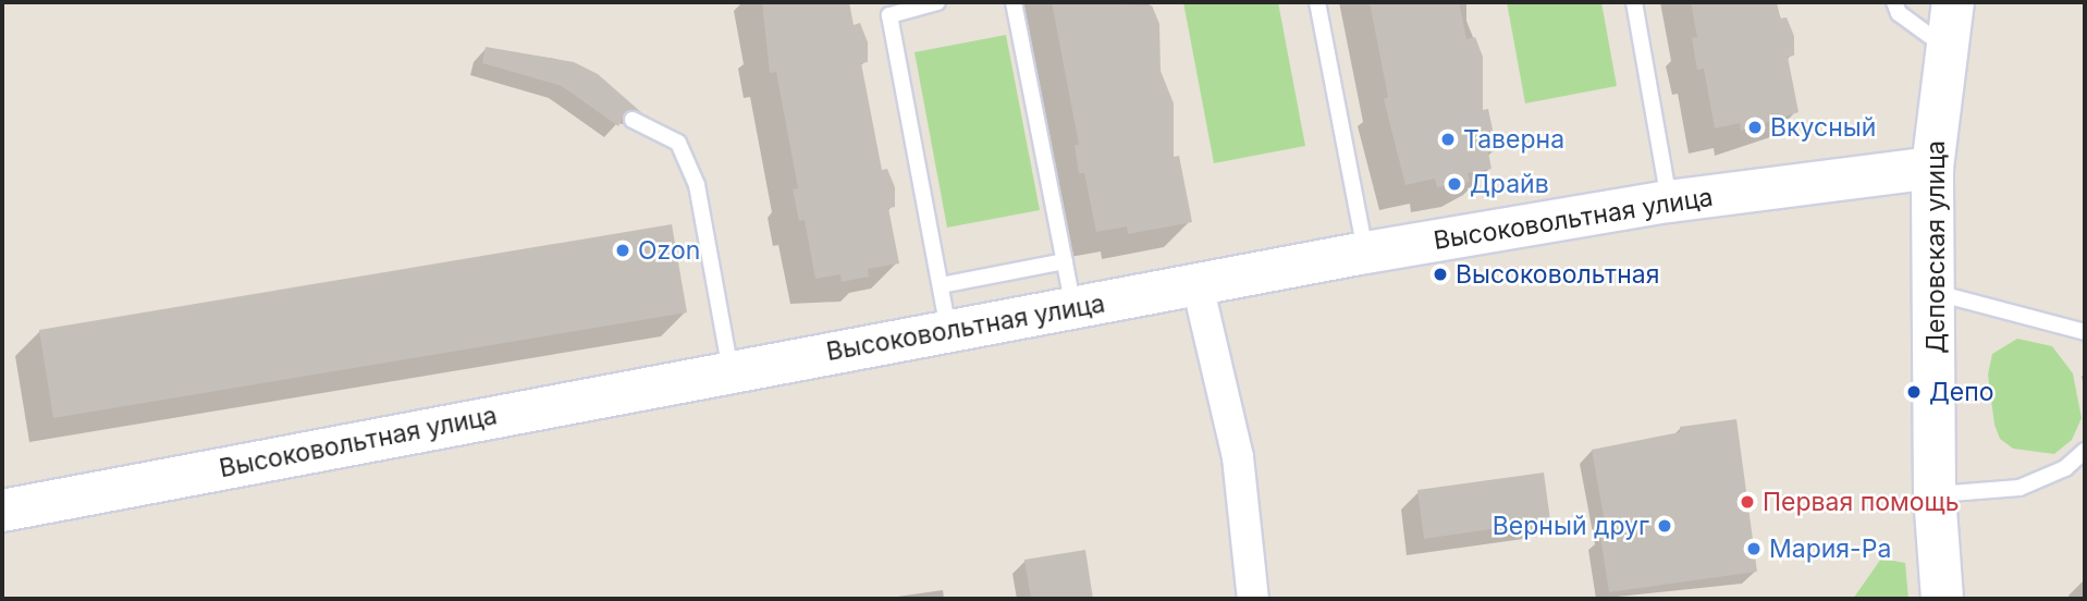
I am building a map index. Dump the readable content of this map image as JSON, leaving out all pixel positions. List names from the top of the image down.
{
  "streets": {
    "street": ["Высоковольтная улица", "Деповская улица"]
  },
  "crossings": [
    ["Высоковольтная улица", "Деповская улица"]
  ],
  "places": [
    "Вкусный",
    "Таверна",
    "Драйв",
    "Ozon",
    "Высоковольтная",
    "Депо",
    "Первая помощь",
    "Верный друг",
    "Мария-Ра"
  ]
}
